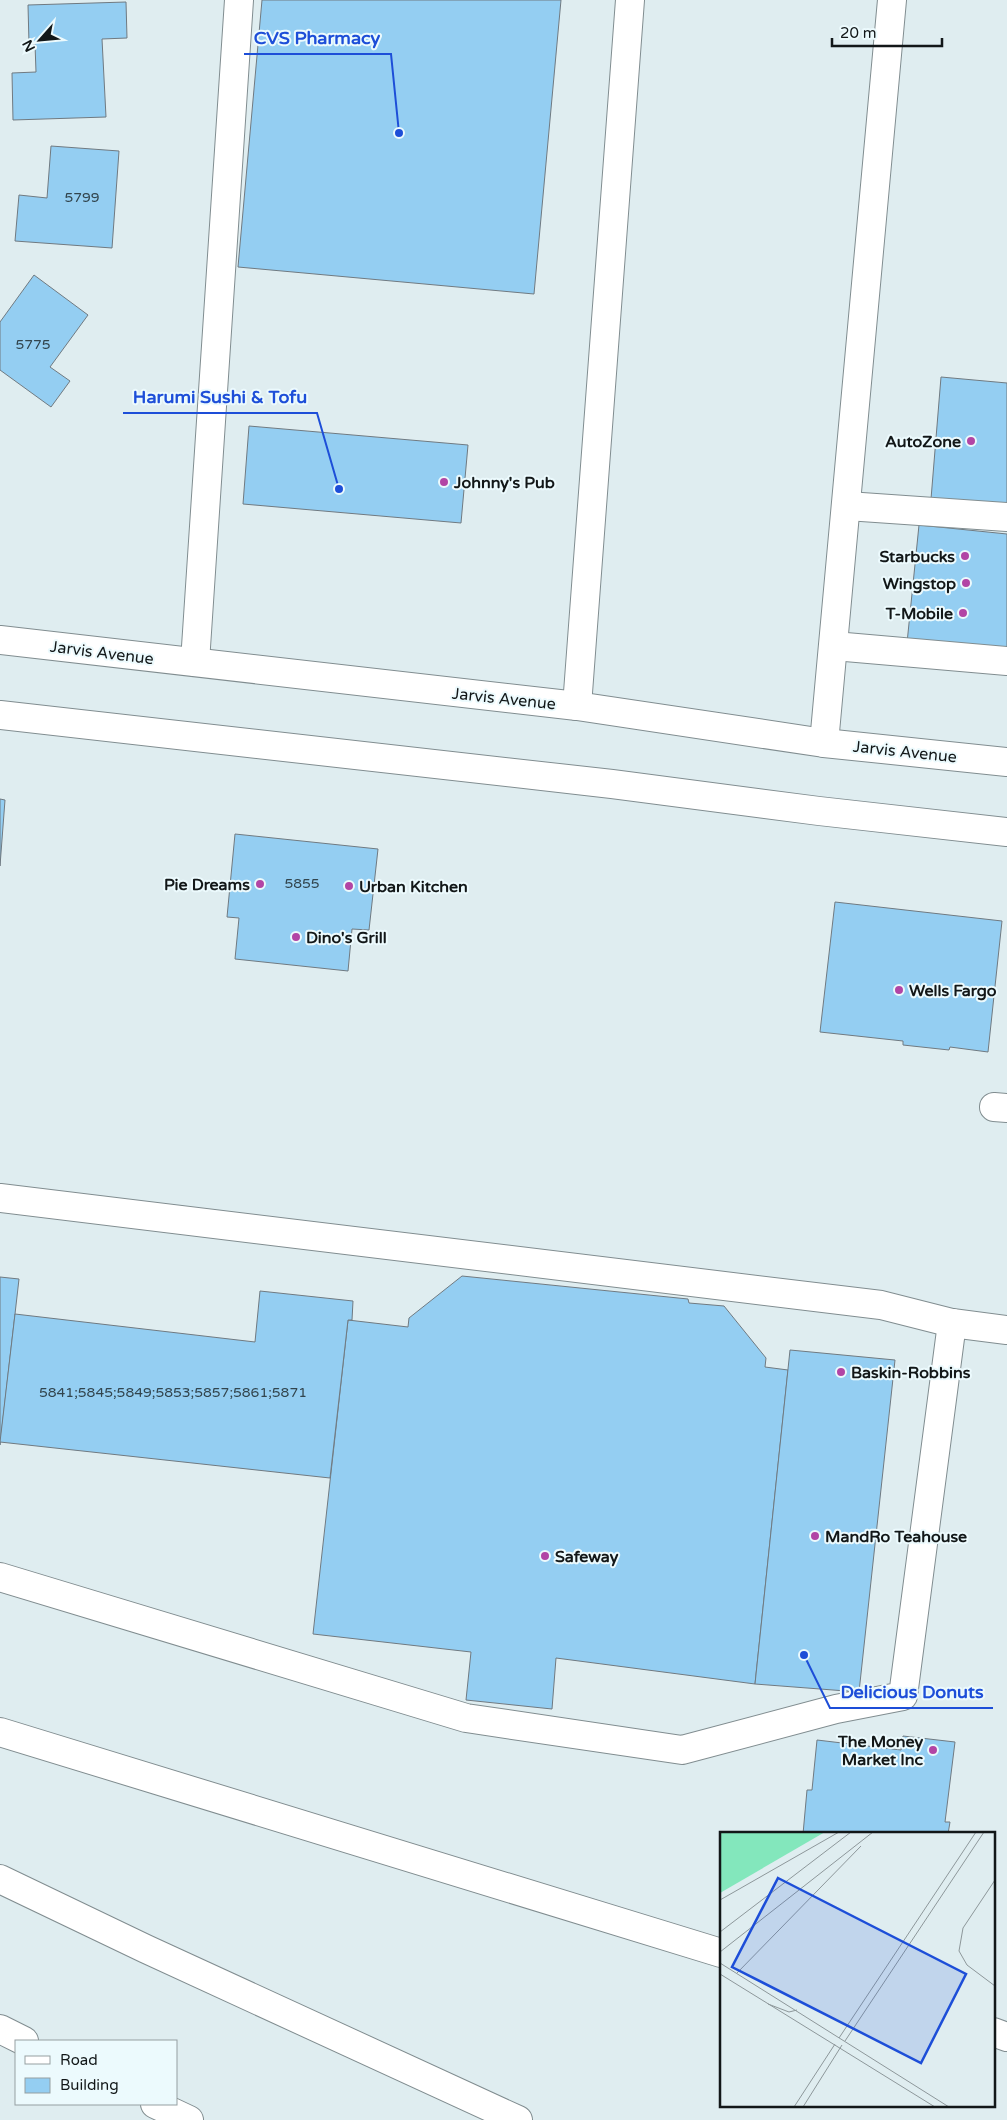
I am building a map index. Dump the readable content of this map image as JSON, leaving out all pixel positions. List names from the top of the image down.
{
  "streets": {
    "main road": ["Jarvis Avenue"]
  },
  "places": [
    "CVS Pharmacy",
    "AutoZone",
    "Johnny's Pub",
    "Harumi Sushi & Tofu",
    "Starbucks",
    "Wingstop",
    "T-Mobile",
    "Pie Dreams",
    "Urban Kitchen",
    "Dino's Grill",
    "Wells Fargo",
    "Baskin-Robbins",
    "MandRo Teahouse",
    "Safeway",
    "Delicious Donuts",
    "The Money Market Inc"
  ],
  "house_numbers": [
    "5799",
    "5775",
    "5855",
    "5841;5845;5849;5853;5857;5861;5871"
  ],
  "legend": ["Road", "Building"],
  "scale_bar": "20 m",
  "north": "bottom left"
}
